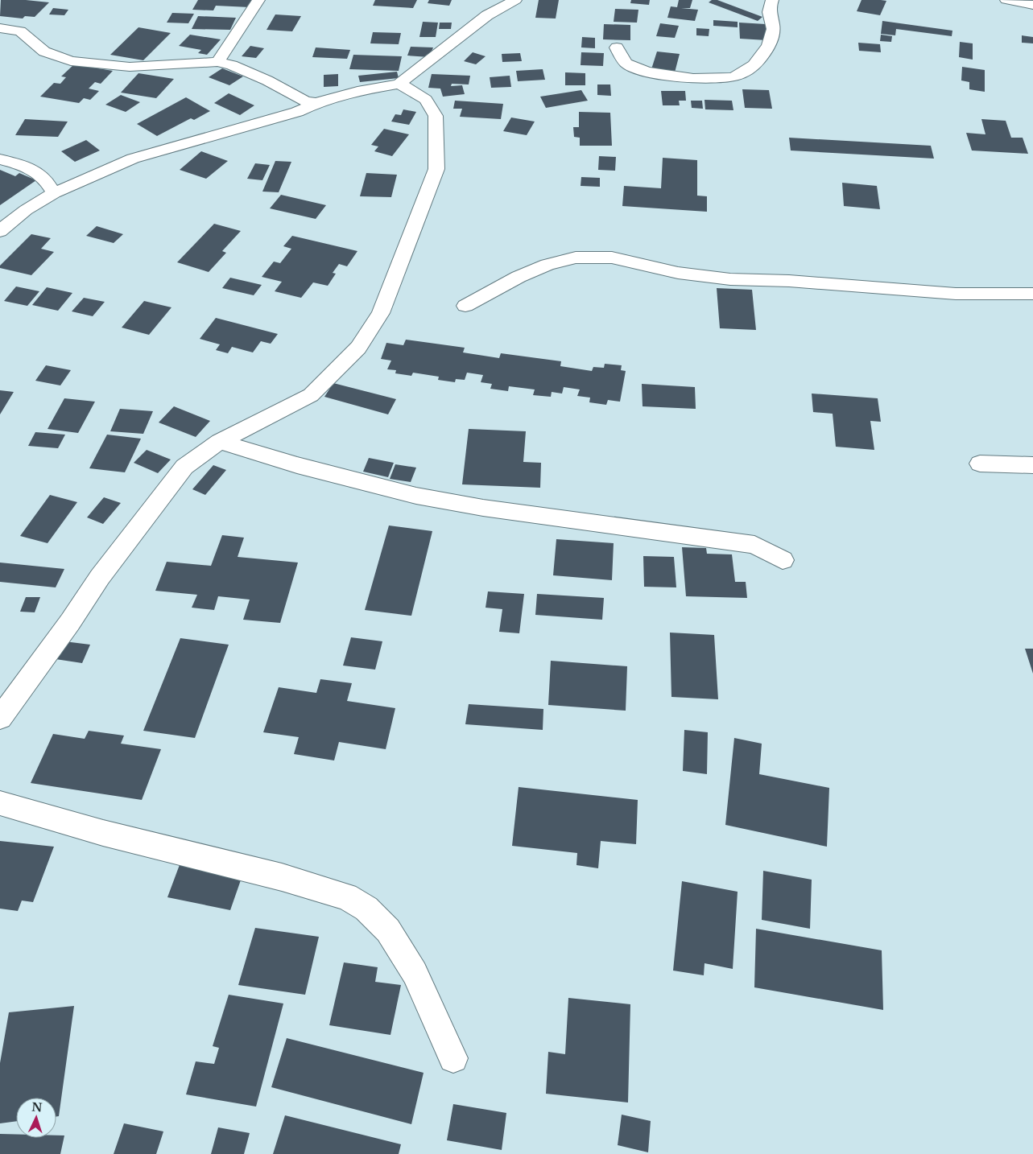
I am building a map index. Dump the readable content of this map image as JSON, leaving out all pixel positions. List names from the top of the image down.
{
  "north": "top"
}
